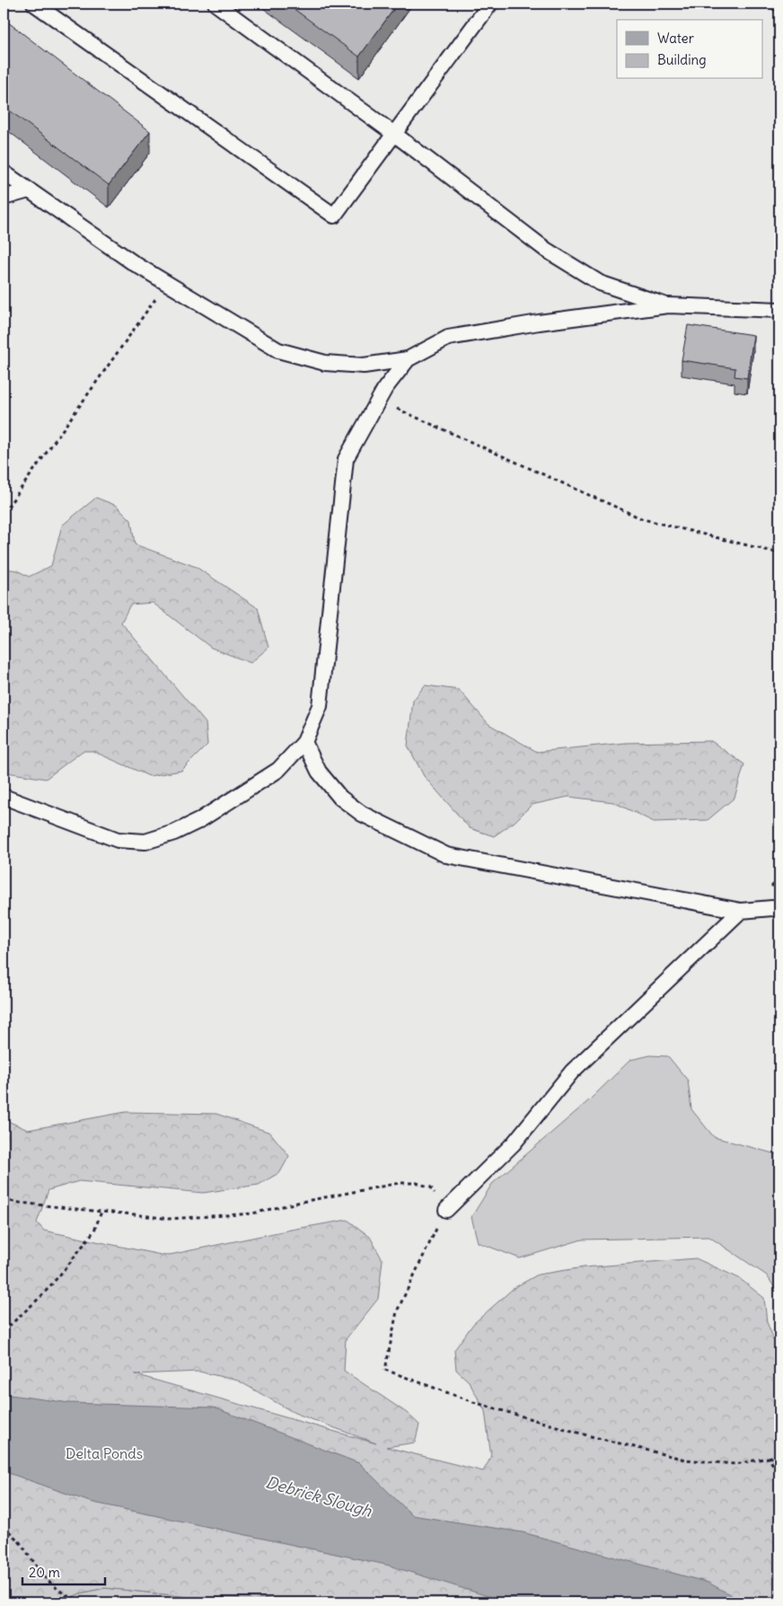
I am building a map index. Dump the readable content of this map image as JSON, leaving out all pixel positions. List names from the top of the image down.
{
  "water": ["Debrick Slough"],
  "parks": ["Delta Ponds"],
  "legend": ["Water", "Building"],
  "scale_bar": "20 m"
}
